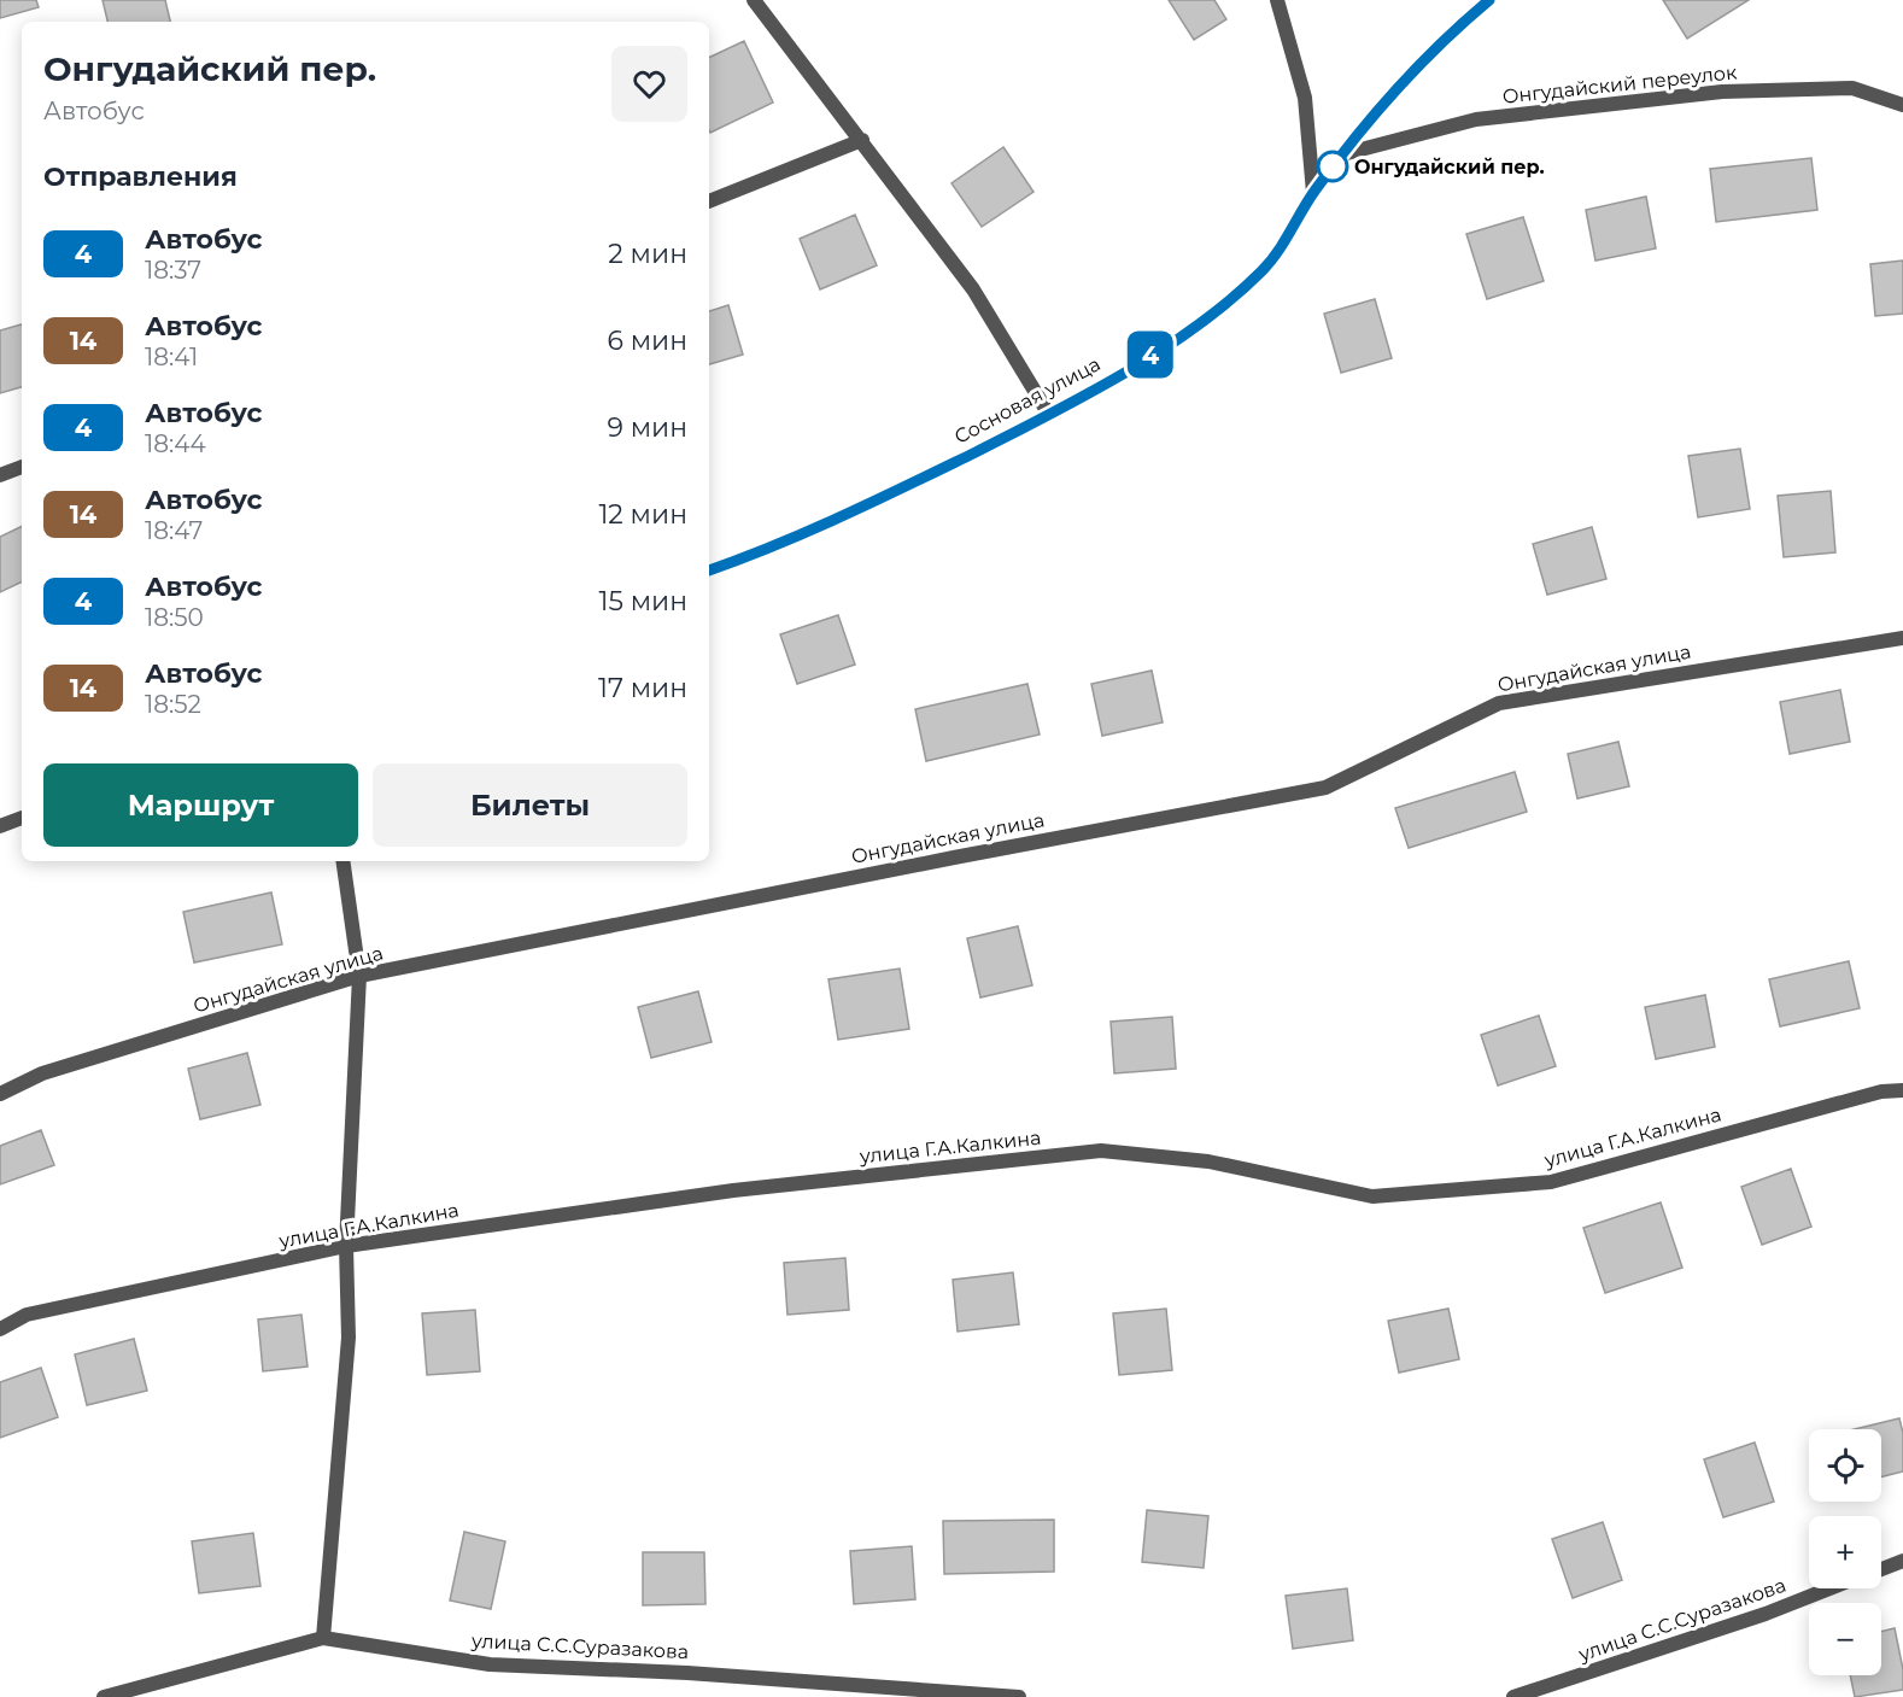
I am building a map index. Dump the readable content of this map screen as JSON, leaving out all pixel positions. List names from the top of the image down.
{
  "streets": {
    "street": [
      "Онгудайский переулок",
      "Сосновая улица",
      "Онгудайская улица",
      "улица Г.А.Калкина",
      "улица С.С.Суразакова"
    ]
  },
  "crossings": [
    ["Онгудайский переулок", "Сосновая улица"]
  ],
  "places": ["Онгудайский пер."],
  "lines": ["bus line 4"],
  "page": {
    "on_map": "4",
    "heading": [
      ["Онгудайский пер.", "Автобус"],
      "Отправления"
    ],
    "list": [
      {
        "mark": "4",
        "name": "Автобус",
        "note": "18:37",
        "value": "2 мин"
      },
      {
        "mark": "14",
        "name": "Автобус",
        "note": "18:41",
        "value": "6 мин"
      },
      {
        "mark": "4",
        "name": "Автобус",
        "note": "18:44",
        "value": "9 мин"
      },
      {
        "mark": "14",
        "name": "Автобус",
        "note": "18:47",
        "value": "12 мин"
      },
      {
        "mark": "4",
        "name": "Автобус",
        "note": "18:50",
        "value": "15 мин"
      },
      {
        "mark": "14",
        "name": "Автобус",
        "note": "18:52",
        "value": "17 мин"
      }
    ],
    "buttons": ["Маршрут", "Билеты"],
    "map_buttons": ["+", "−"]
  }
}
